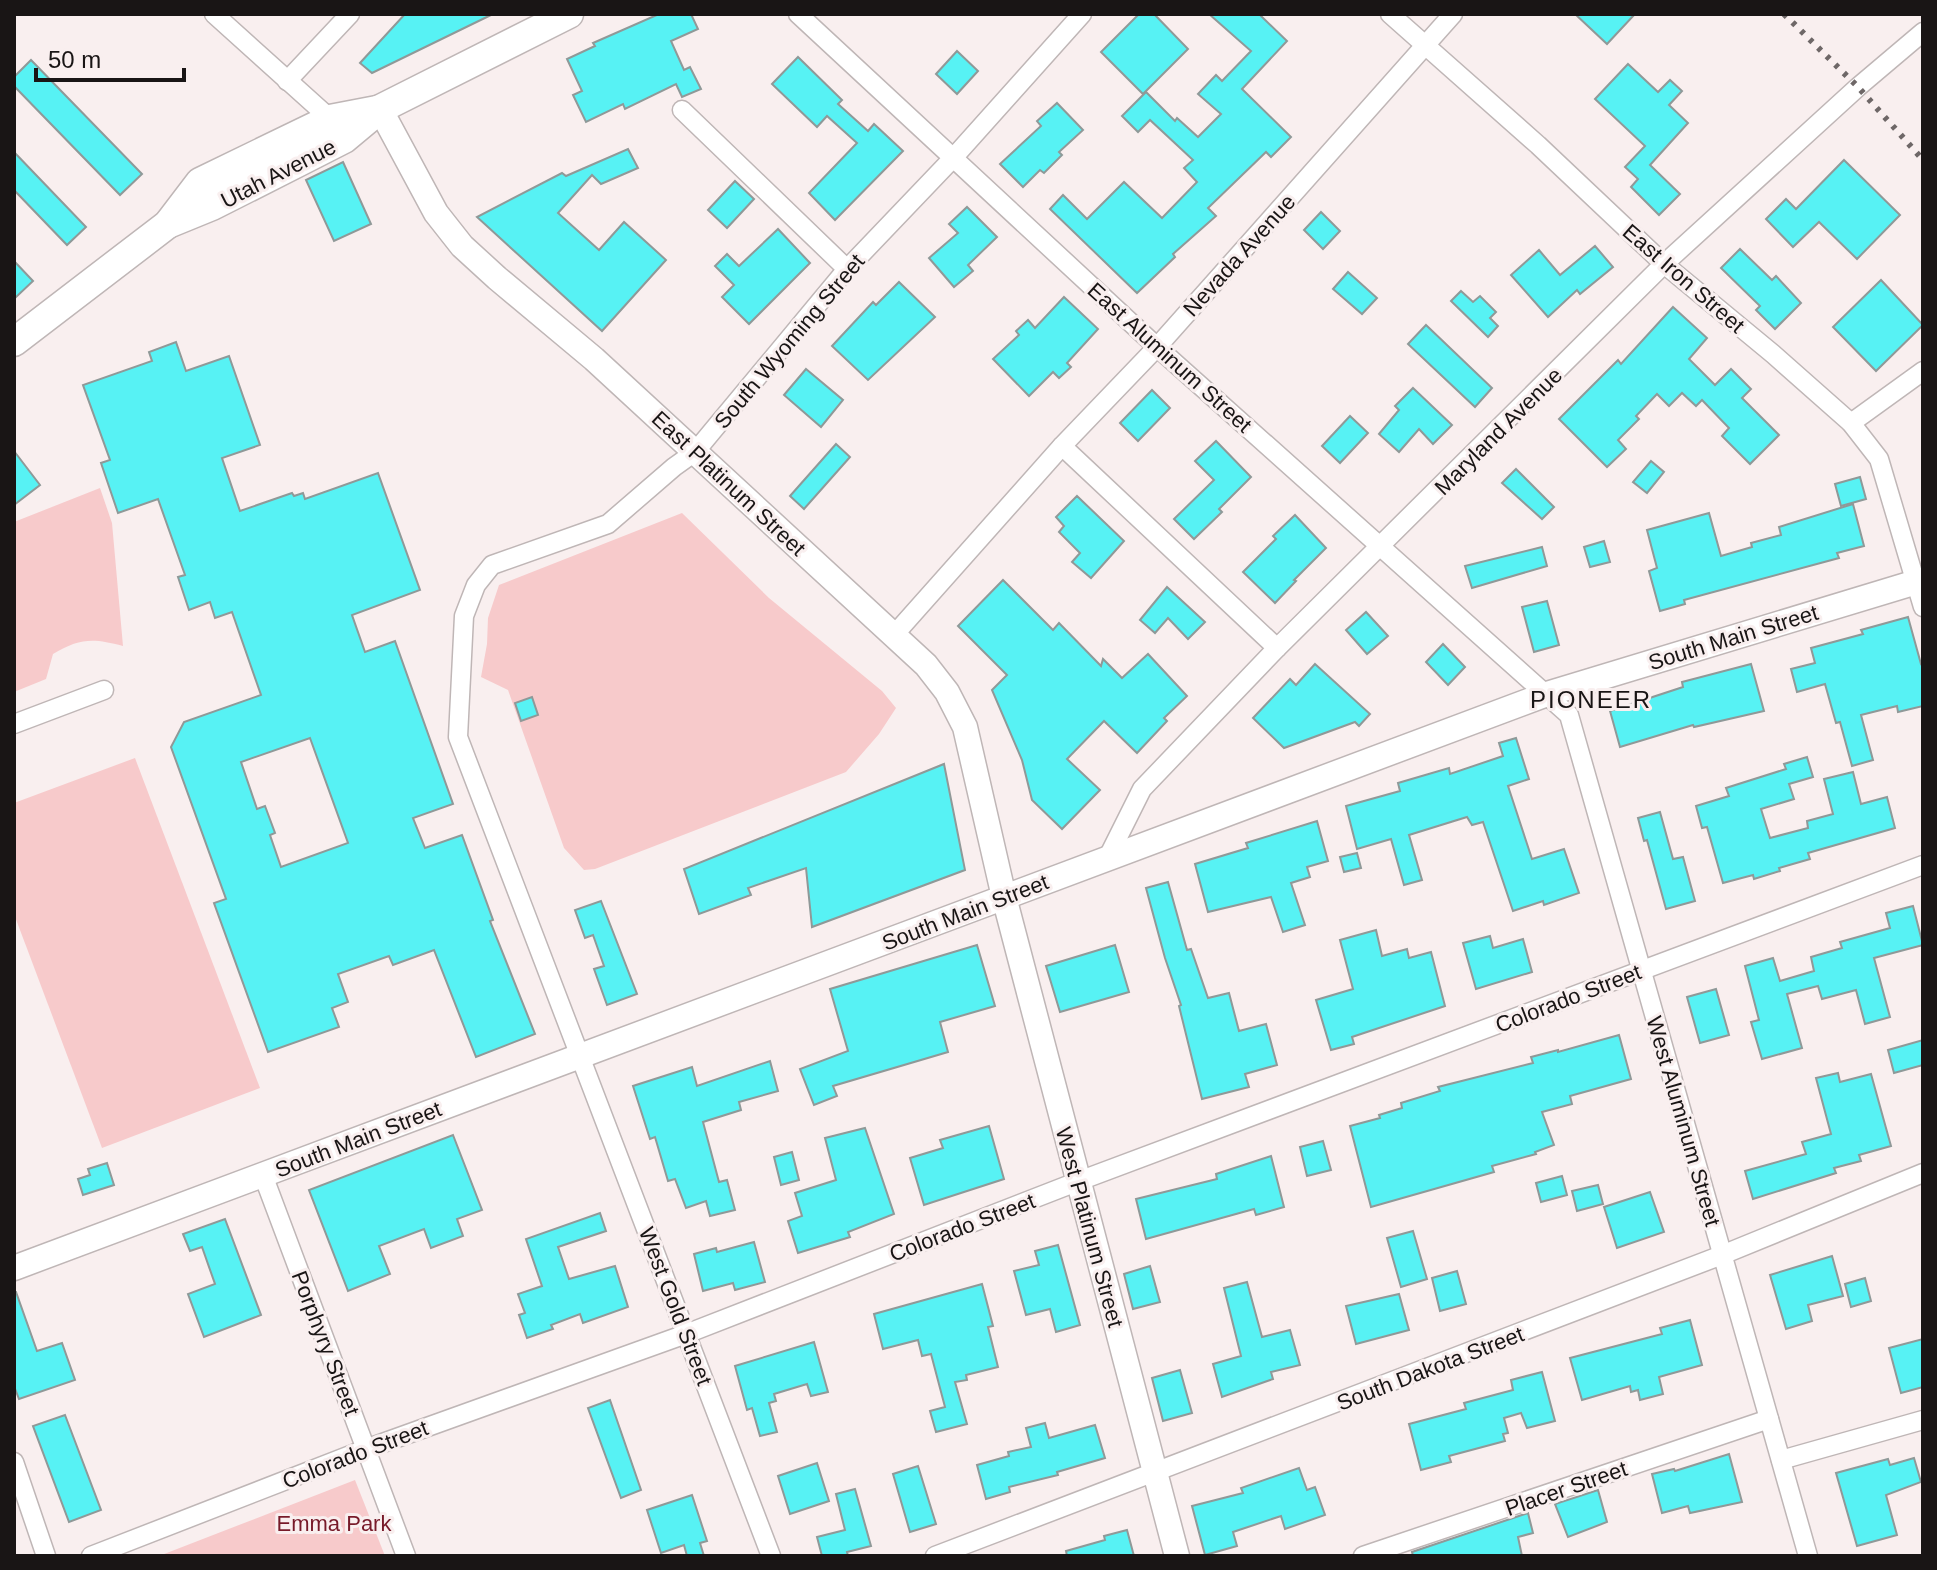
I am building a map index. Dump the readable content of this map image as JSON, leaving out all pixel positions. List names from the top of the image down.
{
  "streets": {
    "main road": [
      "Utah Avenue",
      "East Platinum Street",
      "South Main Street",
      "West Platinum Street"
    ],
    "street": [
      "Nevada Avenue",
      "East Iron Street",
      "South Wyoming Street",
      "East Aluminum Street",
      "Maryland Avenue",
      "Colorado Street",
      "West Aluminum Street",
      "West Gold Street",
      "Porphyry Street",
      "South Dakota Street",
      "Placer Street"
    ]
  },
  "crossings": [
    ["Utah Avenue", "East Platinum Street"],
    ["Nevada Avenue", "East Iron Street"],
    ["Nevada Avenue", "East Aluminum Street"],
    ["Nevada Avenue", "East Platinum Street"],
    ["East Iron Street", "Maryland Avenue"],
    ["East Iron Street", "South Main Street"],
    ["South Wyoming Street", "East Aluminum Street"],
    ["South Wyoming Street", "East Platinum Street"],
    ["South Wyoming Street", "West Gold Street"],
    ["East Aluminum Street", "Maryland Avenue"],
    ["East Aluminum Street", "South Main Street"],
    ["East Aluminum Street", "West Aluminum Street"],
    ["Maryland Avenue", "South Main Street"],
    ["East Platinum Street", "South Main Street"],
    ["East Platinum Street", "West Platinum Street"],
    ["South Main Street", "West Aluminum Street"],
    ["South Main Street", "West Platinum Street"],
    ["South Main Street", "West Gold Street"],
    ["South Main Street", "Porphyry Street"],
    ["Colorado Street", "West Aluminum Street"],
    ["Colorado Street", "West Platinum Street"],
    ["Colorado Street", "West Gold Street"],
    ["Colorado Street", "Porphyry Street"],
    ["West Aluminum Street", "South Dakota Street"],
    ["West Aluminum Street", "Placer Street"],
    ["West Platinum Street", "South Dakota Street"]
  ],
  "districts": ["PIONEER"],
  "parks": ["Emma Park"],
  "scale_bar": "50 m"
}
